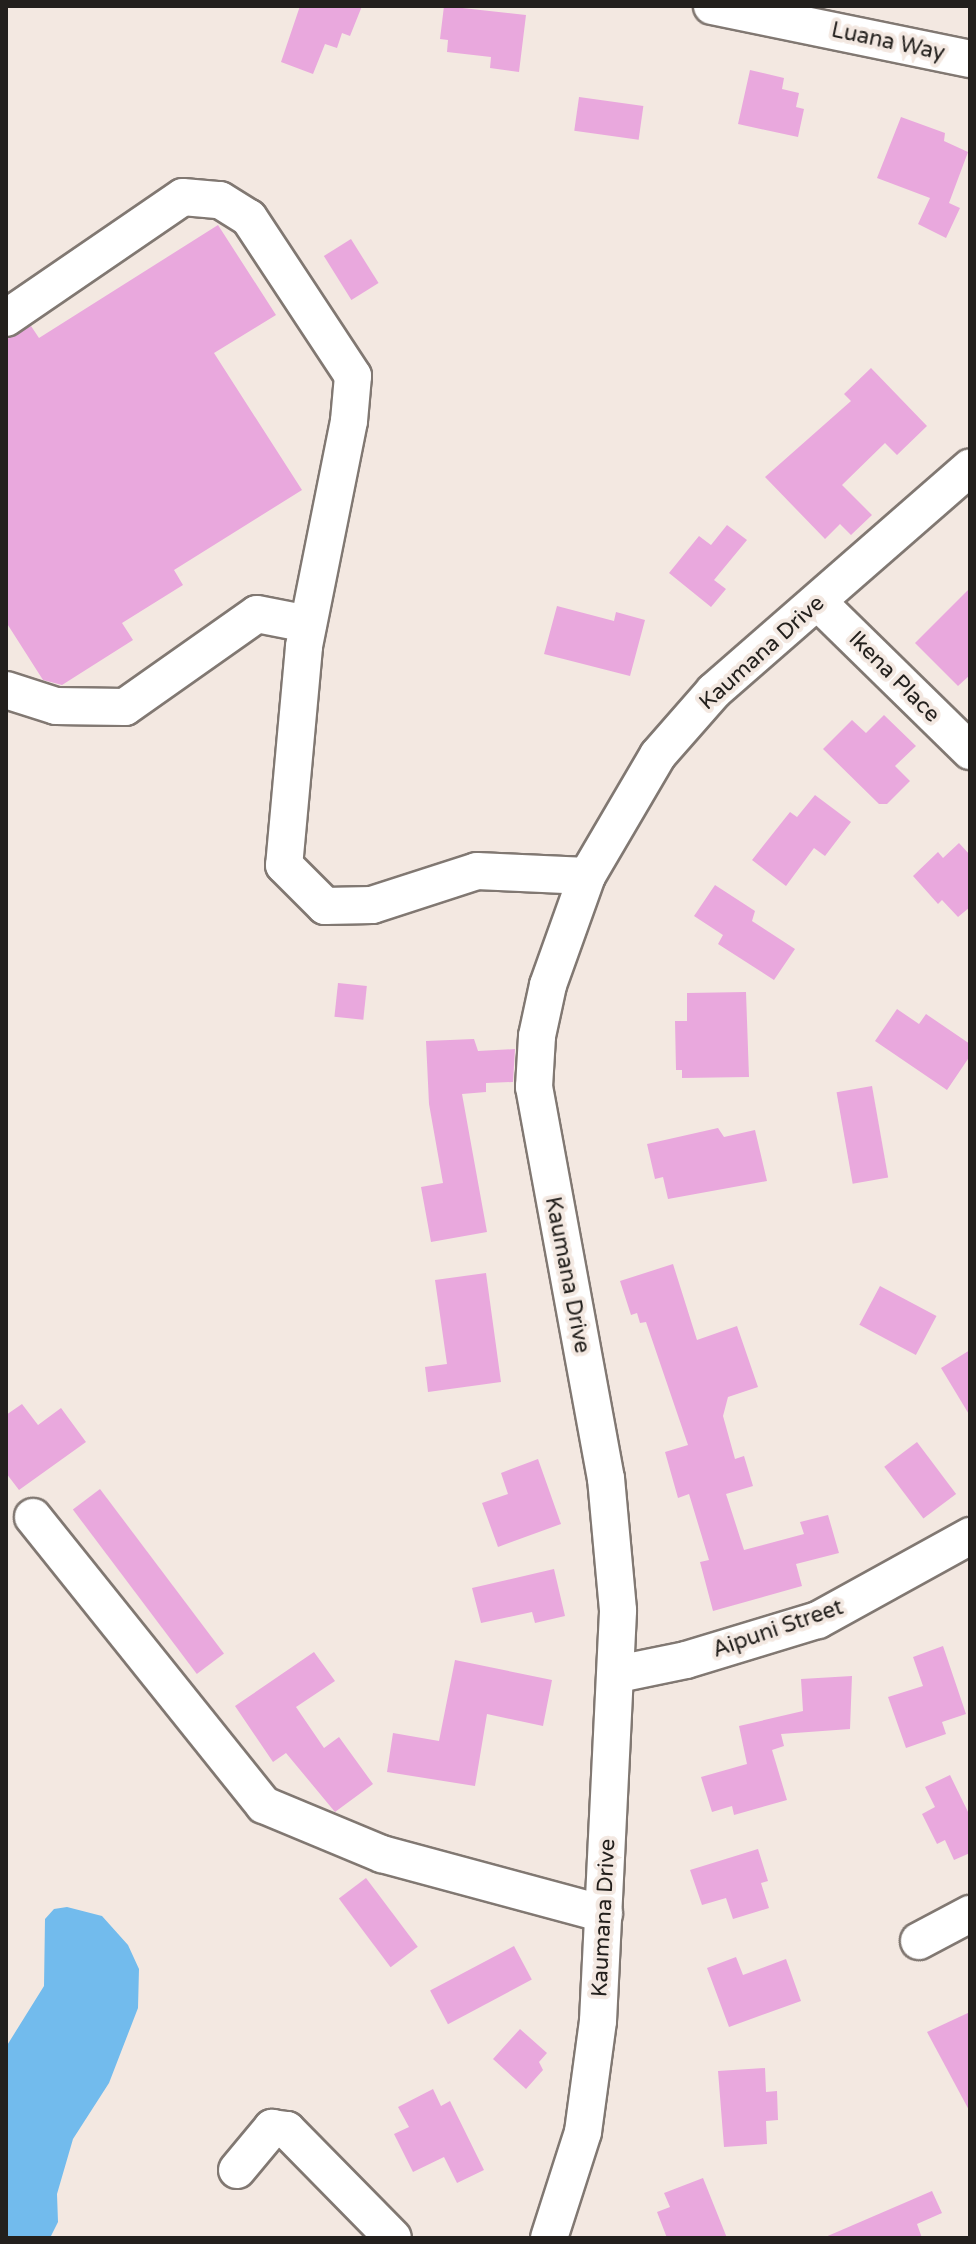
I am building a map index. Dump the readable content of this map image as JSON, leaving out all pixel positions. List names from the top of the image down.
{
  "streets": {
    "street": [
      "Luana Way",
      "Kaumana Drive",
      "Ikena Place",
      "Aipuni Street"
    ]
  },
  "crossings": [
    ["Kaumana Drive", "Ikena Place"],
    ["Kaumana Drive", "Aipuni Street"]
  ]
}
